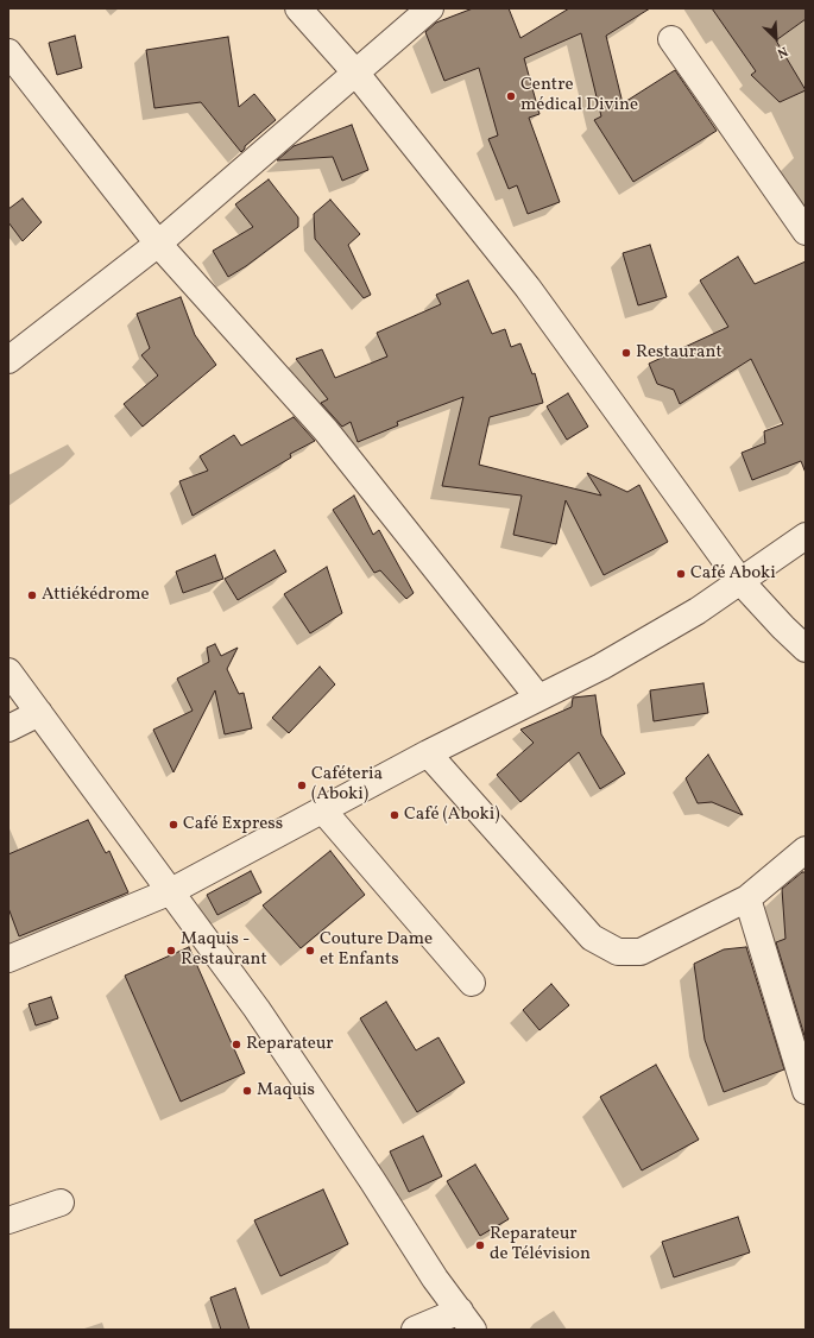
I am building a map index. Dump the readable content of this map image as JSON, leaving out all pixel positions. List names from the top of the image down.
{
  "places": [
    "Centre médical Divine",
    "Restaurant",
    "Café Aboki",
    "Attiékédrome",
    "Caféteria (Aboki)",
    "Café (Aboki)",
    "Café Express",
    "Maquis - Restaurant",
    "Couture Dame et Enfants",
    "Reparateur",
    "Maquis",
    "Reparateur de Télévision"
  ],
  "north": "bottom right"
}
